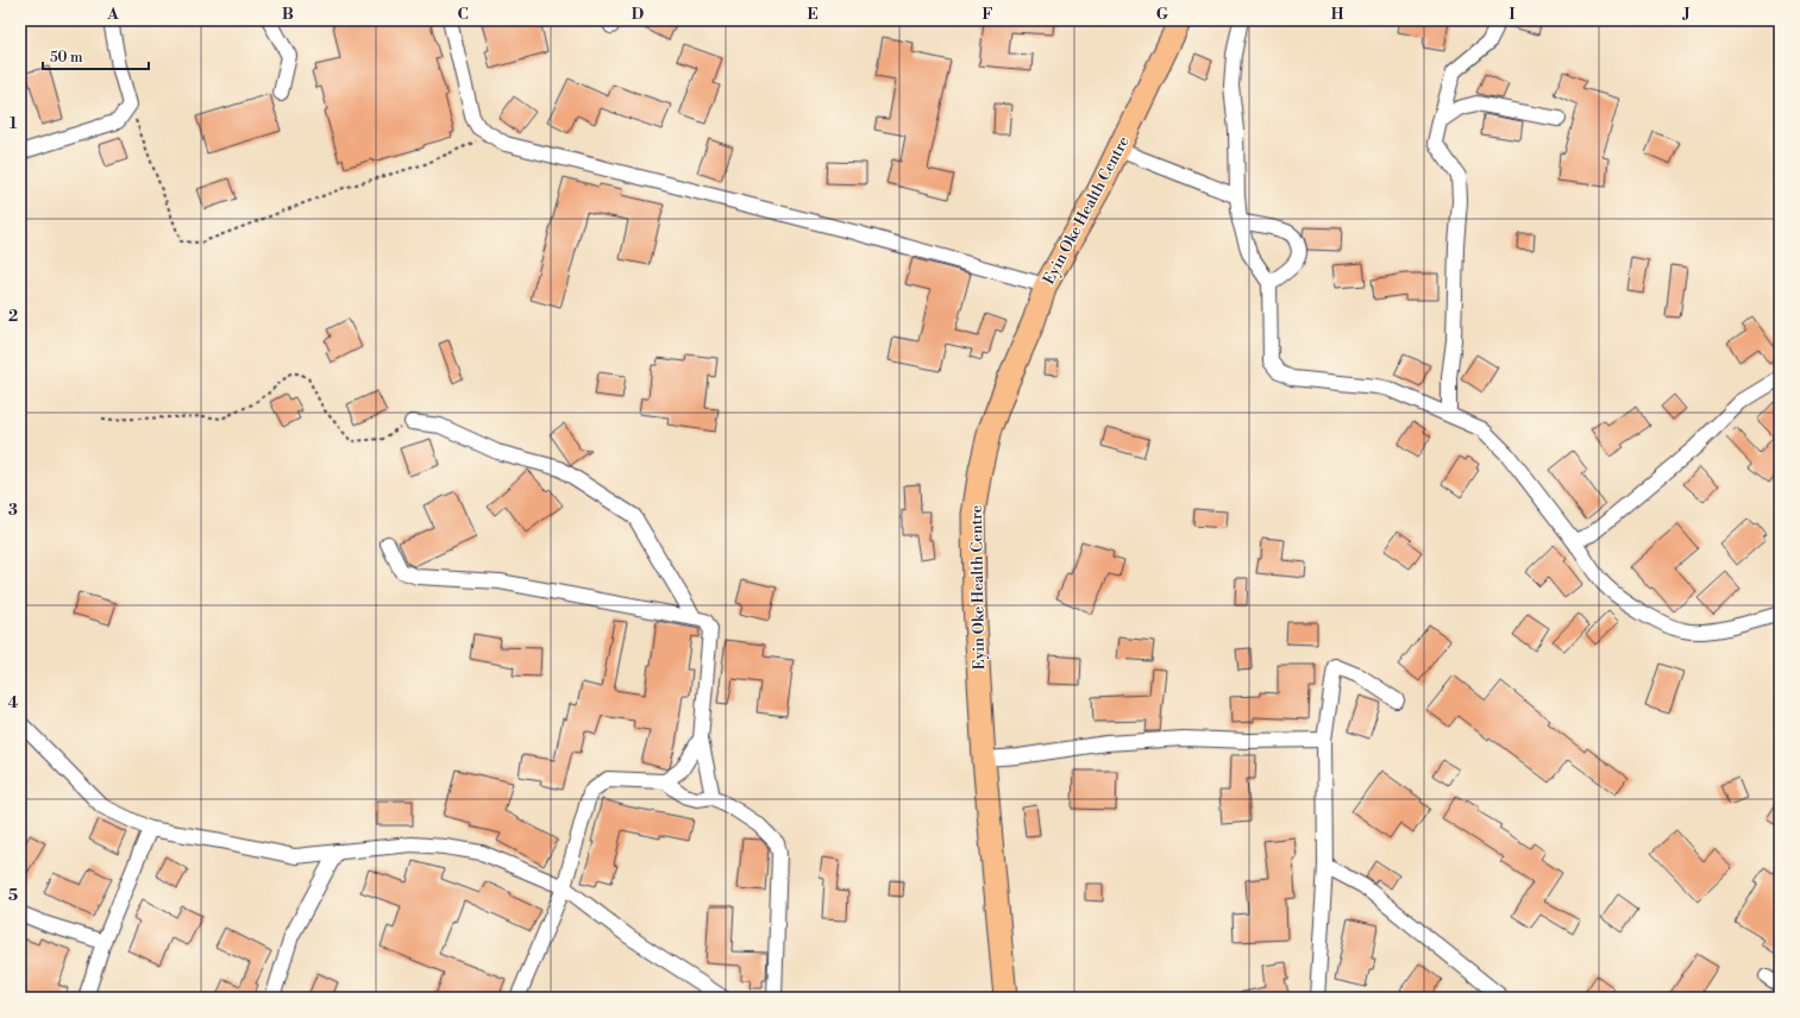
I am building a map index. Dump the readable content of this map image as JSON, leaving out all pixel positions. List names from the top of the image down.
{
  "streets": {
    "main road": ["Eyin Oke Health Centre"]
  },
  "scale_bar": "50 m",
  "grid": {
    "columns": [
      "A",
      "B",
      "C",
      "D",
      "E",
      "F",
      "G",
      "H",
      "I",
      "J"
    ],
    "rows": [
      "1",
      "2",
      "3",
      "4",
      "5"
    ]
  }
}
